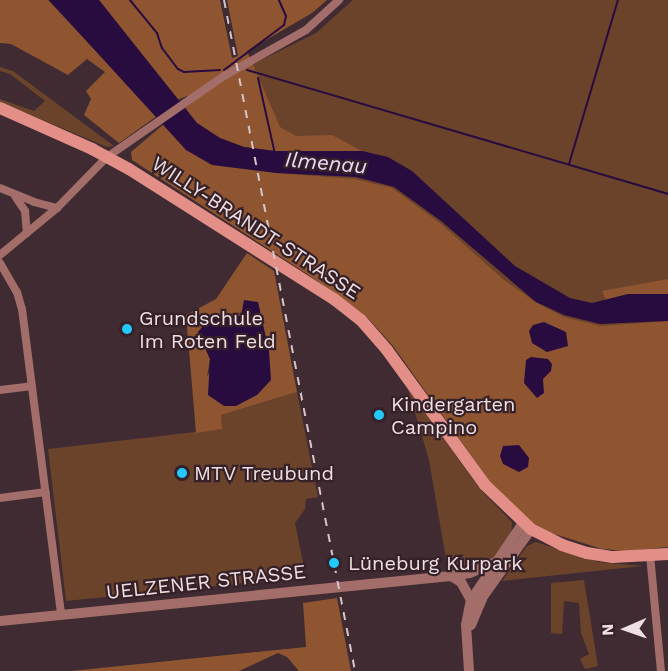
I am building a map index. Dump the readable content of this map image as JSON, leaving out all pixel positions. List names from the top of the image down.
{
  "streets": {
    "main road": ["WILLY-BRANDT-STRASSE"],
    "street": ["UELZENER STRASSE"]
  },
  "water": ["Ilmenau"],
  "places": [
    "Grundschule Im Roten Feld",
    "Kindergarten Campino",
    "MTV Treubund",
    "Lüneburg Kurpark"
  ],
  "north": "left"
}
